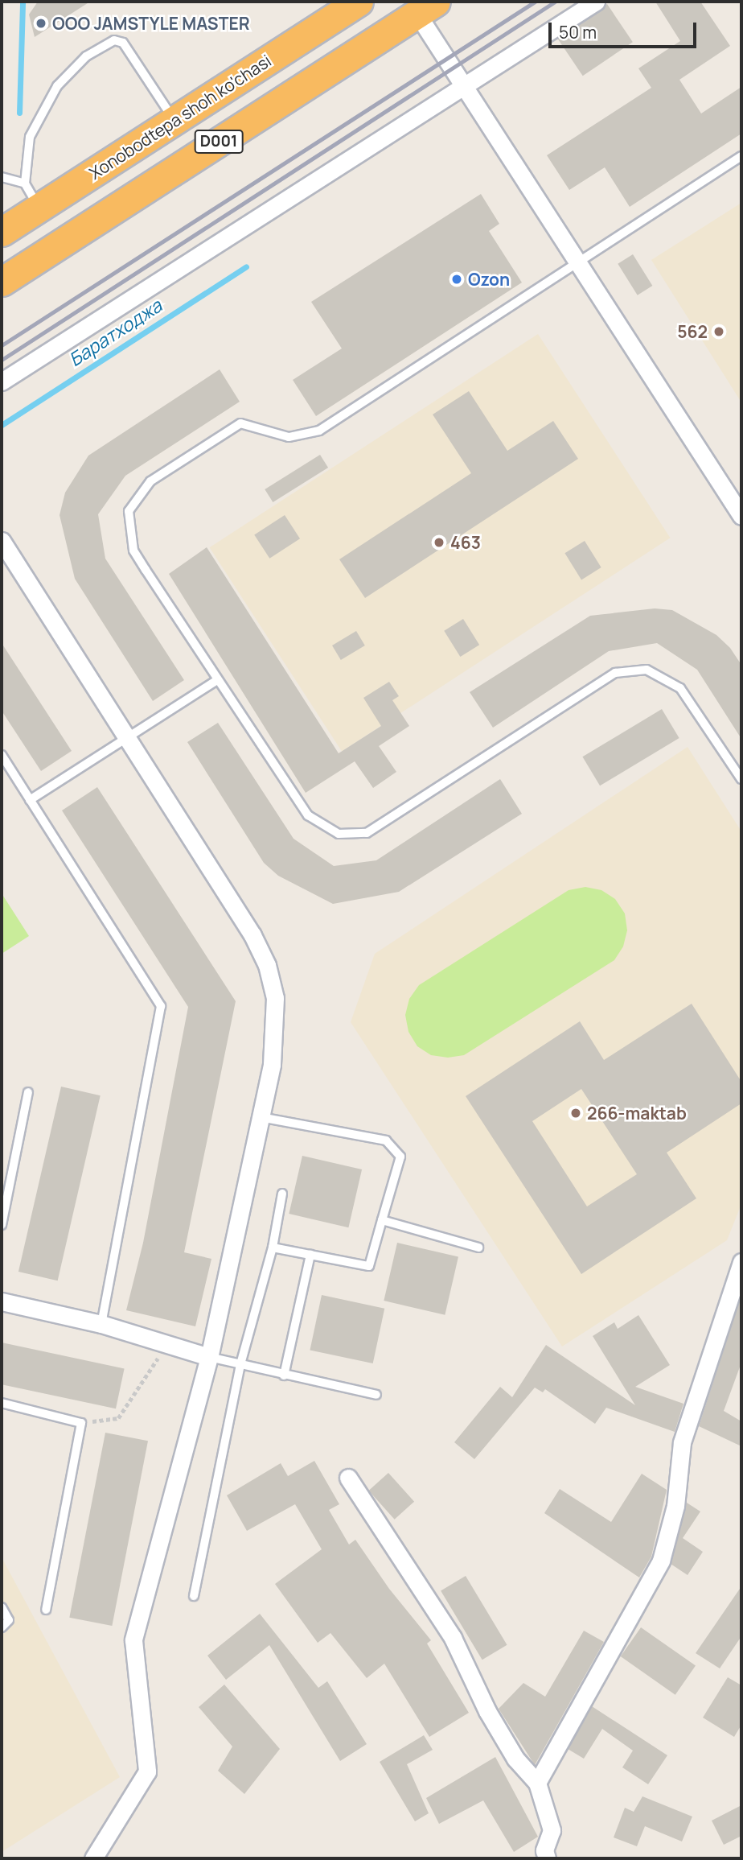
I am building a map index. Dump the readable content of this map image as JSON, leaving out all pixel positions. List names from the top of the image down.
{
  "streets": {
    "highway": ["Xonobodtepa shoh ko'chasi", "D001"]
  },
  "water": ["Баратходжа"],
  "places": [
    "OOO JAMSTYLE MASTER",
    "Ozon",
    "562",
    "463",
    "266-maktab"
  ],
  "scale_bar": "50 m"
}
